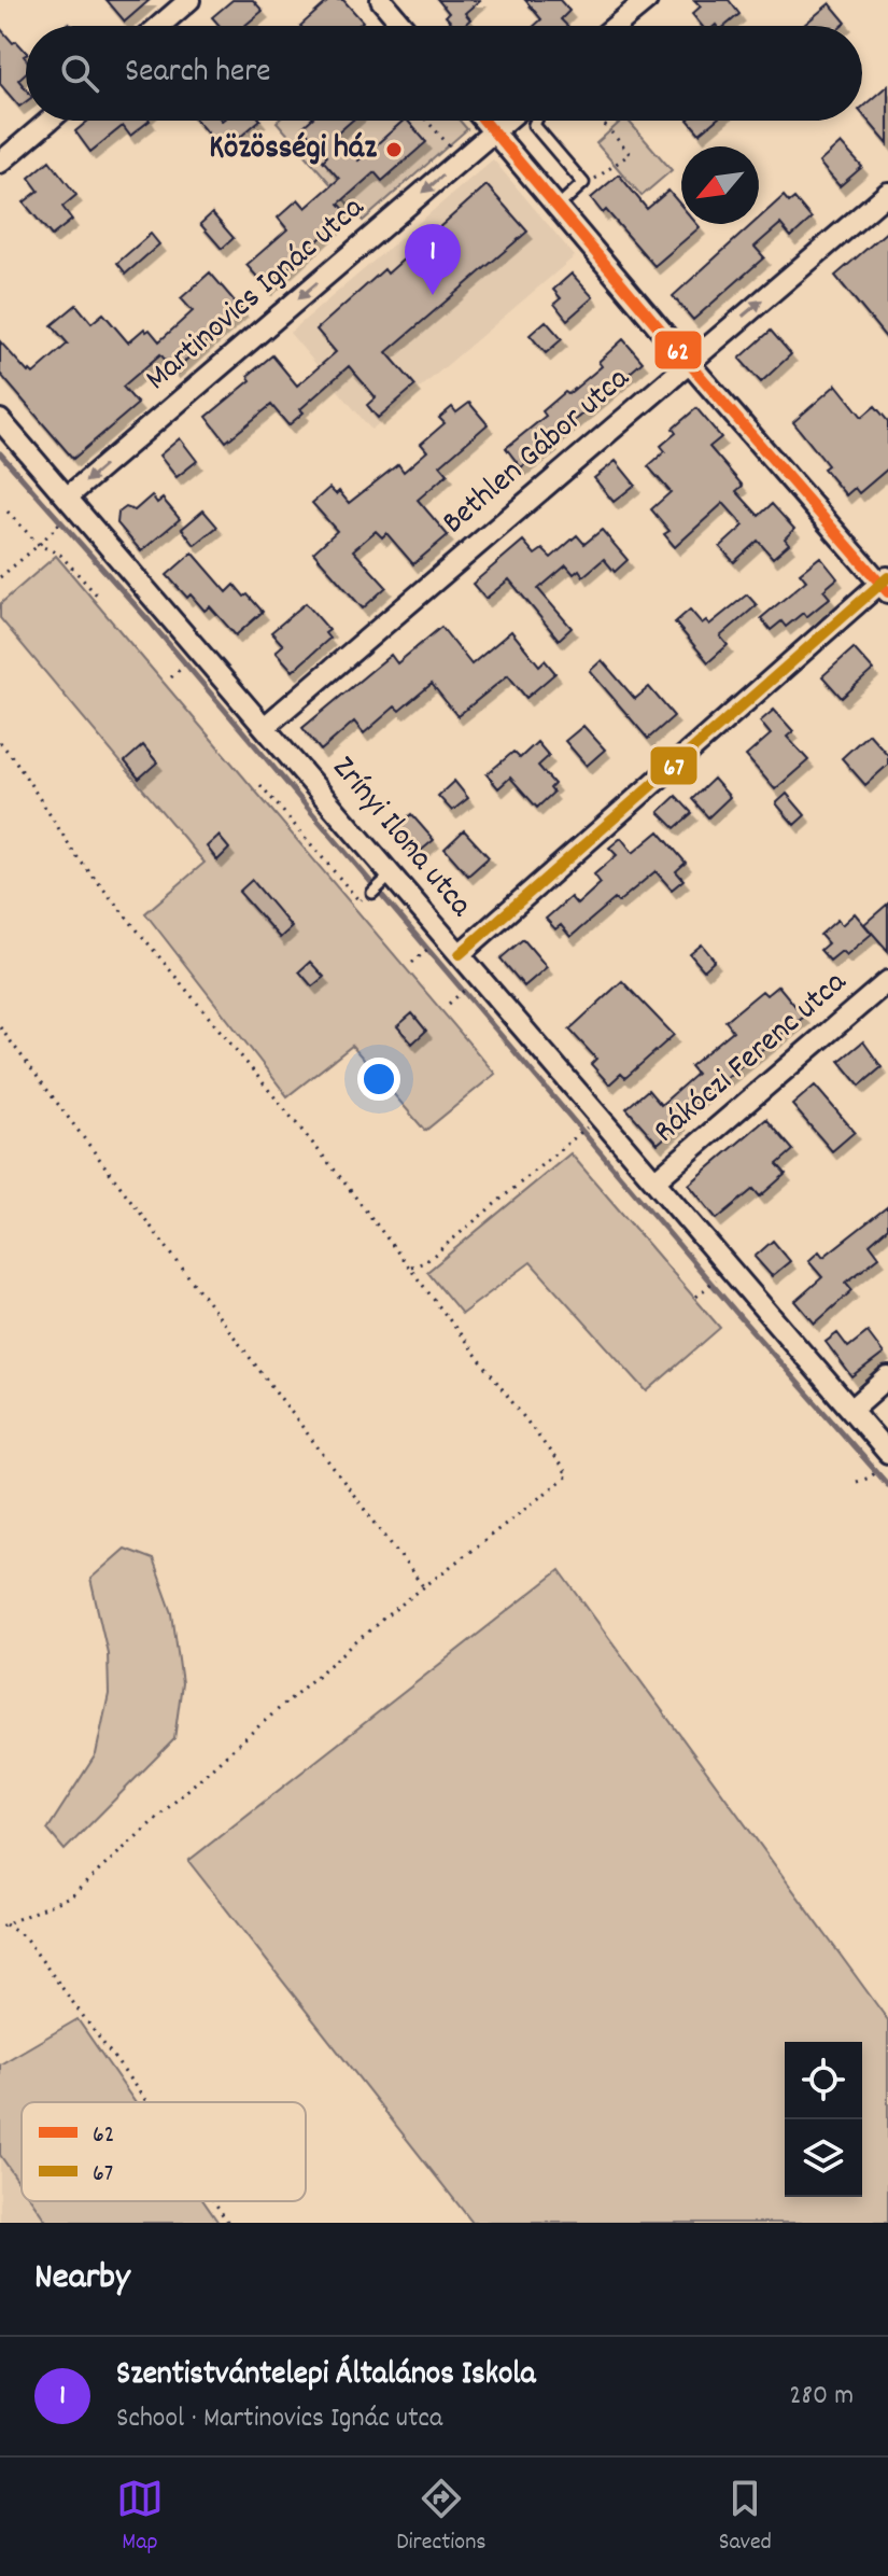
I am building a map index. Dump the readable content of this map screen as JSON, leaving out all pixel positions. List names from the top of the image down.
{
  "streets": {
    "street": [
      "Martinovics Ignác utca",
      "Bethlen Gábor utca",
      "Zrínyi Ilona utca",
      "Rákóczi Ferenc utca"
    ]
  },
  "crossings": [
    ["Martinovics Ignác utca", "Zrínyi Ilona utca"],
    ["Bethlen Gábor utca", "Zrínyi Ilona utca"],
    ["Zrínyi Ilona utca", "Rákóczi Ferenc utca"]
  ],
  "one_way": ["Martinovics Ignác utca"],
  "places": ["Közösségi ház"],
  "lines": ["transit line 62", "transit line 67"],
  "legend": ["62", "67"],
  "north": "bottom left",
  "page": {
    "search": "Search here",
    "pins": "1",
    "heading": "Nearby",
    "list": [
      {
        "mark": "1",
        "name": "Szentistvántelepi Általános Iskola",
        "note": "School · Martinovics Ignác utca",
        "value": "280 m"
      }
    ],
    "nav": ["Map", "Directions", "Saved"]
  }
}
